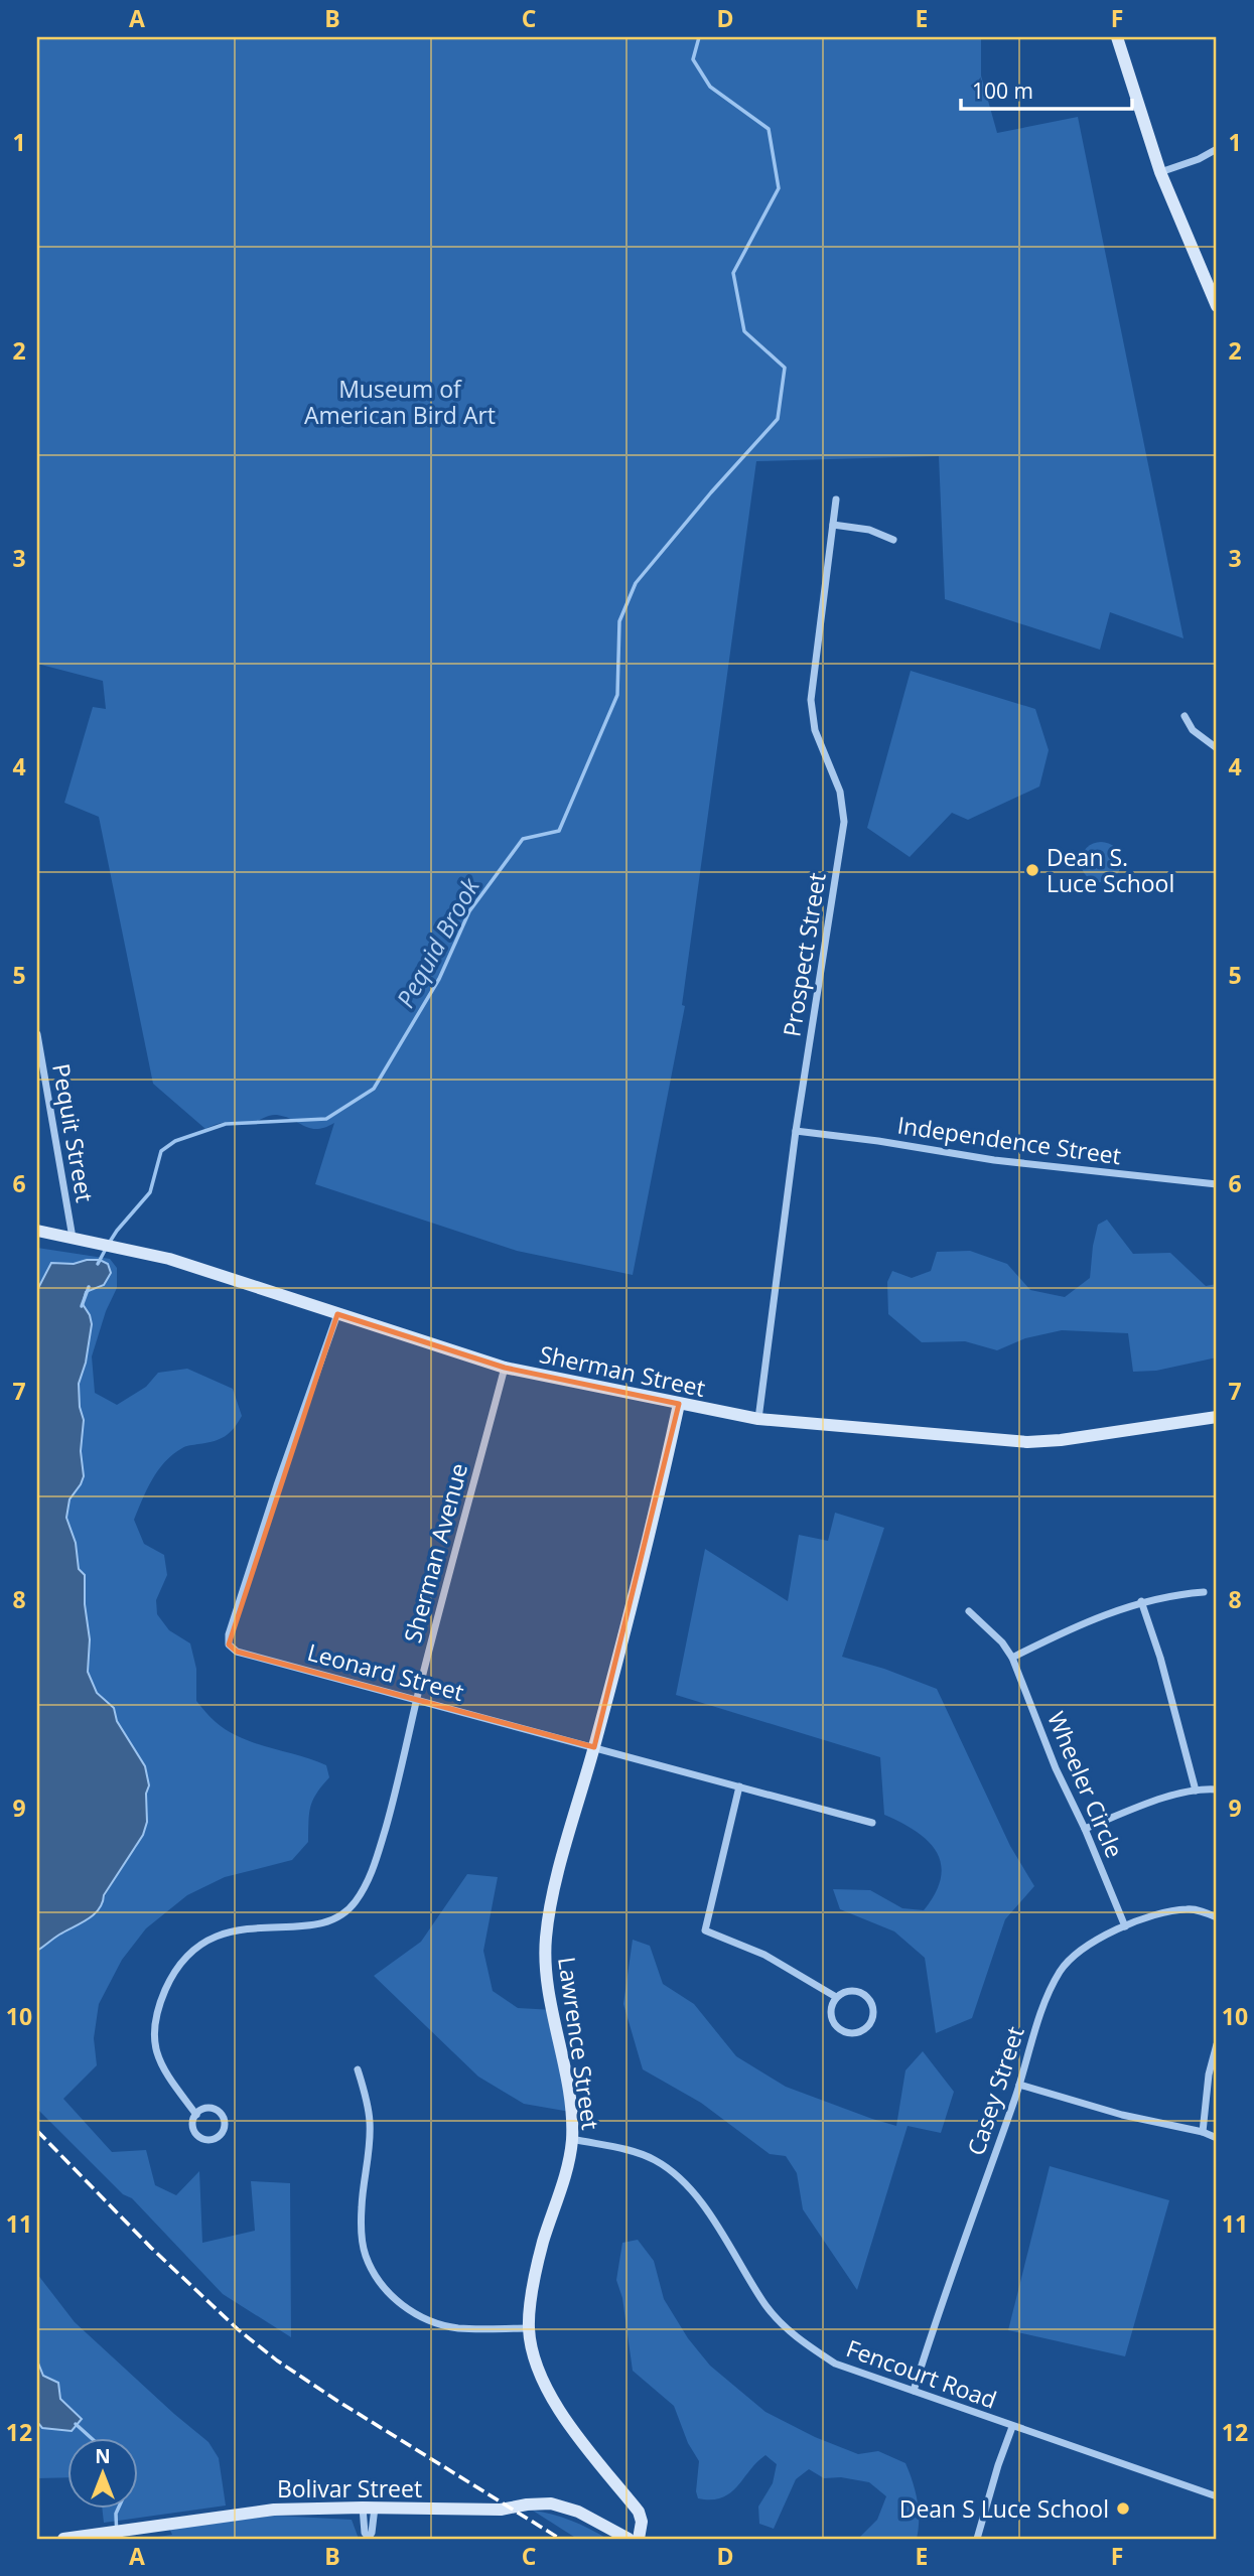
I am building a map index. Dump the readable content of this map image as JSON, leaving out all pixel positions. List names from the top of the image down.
{
  "streets": {
    "street": [
      "Prospect Street",
      "Pequit Street",
      "Independence Street",
      "Sherman Street",
      "Sherman Avenue",
      "Leonard Street",
      "Wheeler Circle",
      "Lawrence Street",
      "Casey Street",
      "Fencourt Road",
      "Bolivar Street"
    ]
  },
  "crossings": [
    ["Prospect Street", "Independence Street"],
    ["Prospect Street", "Sherman Street"],
    ["Pequit Street", "Sherman Street"],
    ["Sherman Street", "Sherman Avenue"],
    ["Sherman Street", "Leonard Street"],
    ["Sherman Street", "Lawrence Street"],
    ["Sherman Avenue", "Leonard Street"],
    ["Leonard Street", "Lawrence Street"],
    ["Wheeler Circle", "Casey Street"],
    ["Lawrence Street", "Fencourt Road"],
    ["Casey Street", "Fencourt Road"]
  ],
  "water": ["Pequid Brook"],
  "parks": ["Museum of American Bird Art"],
  "places": ["Dean S. Luce School", "Dean S Luce School"],
  "scale_bar": "100 m",
  "north": "top",
  "grid": {
    "columns": [
      "A",
      "B",
      "C",
      "D",
      "E",
      "F"
    ],
    "rows": [
      "1",
      "2",
      "3",
      "4",
      "5",
      "6",
      "7",
      "8",
      "9",
      "10",
      "11",
      "12"
    ]
  }
}
